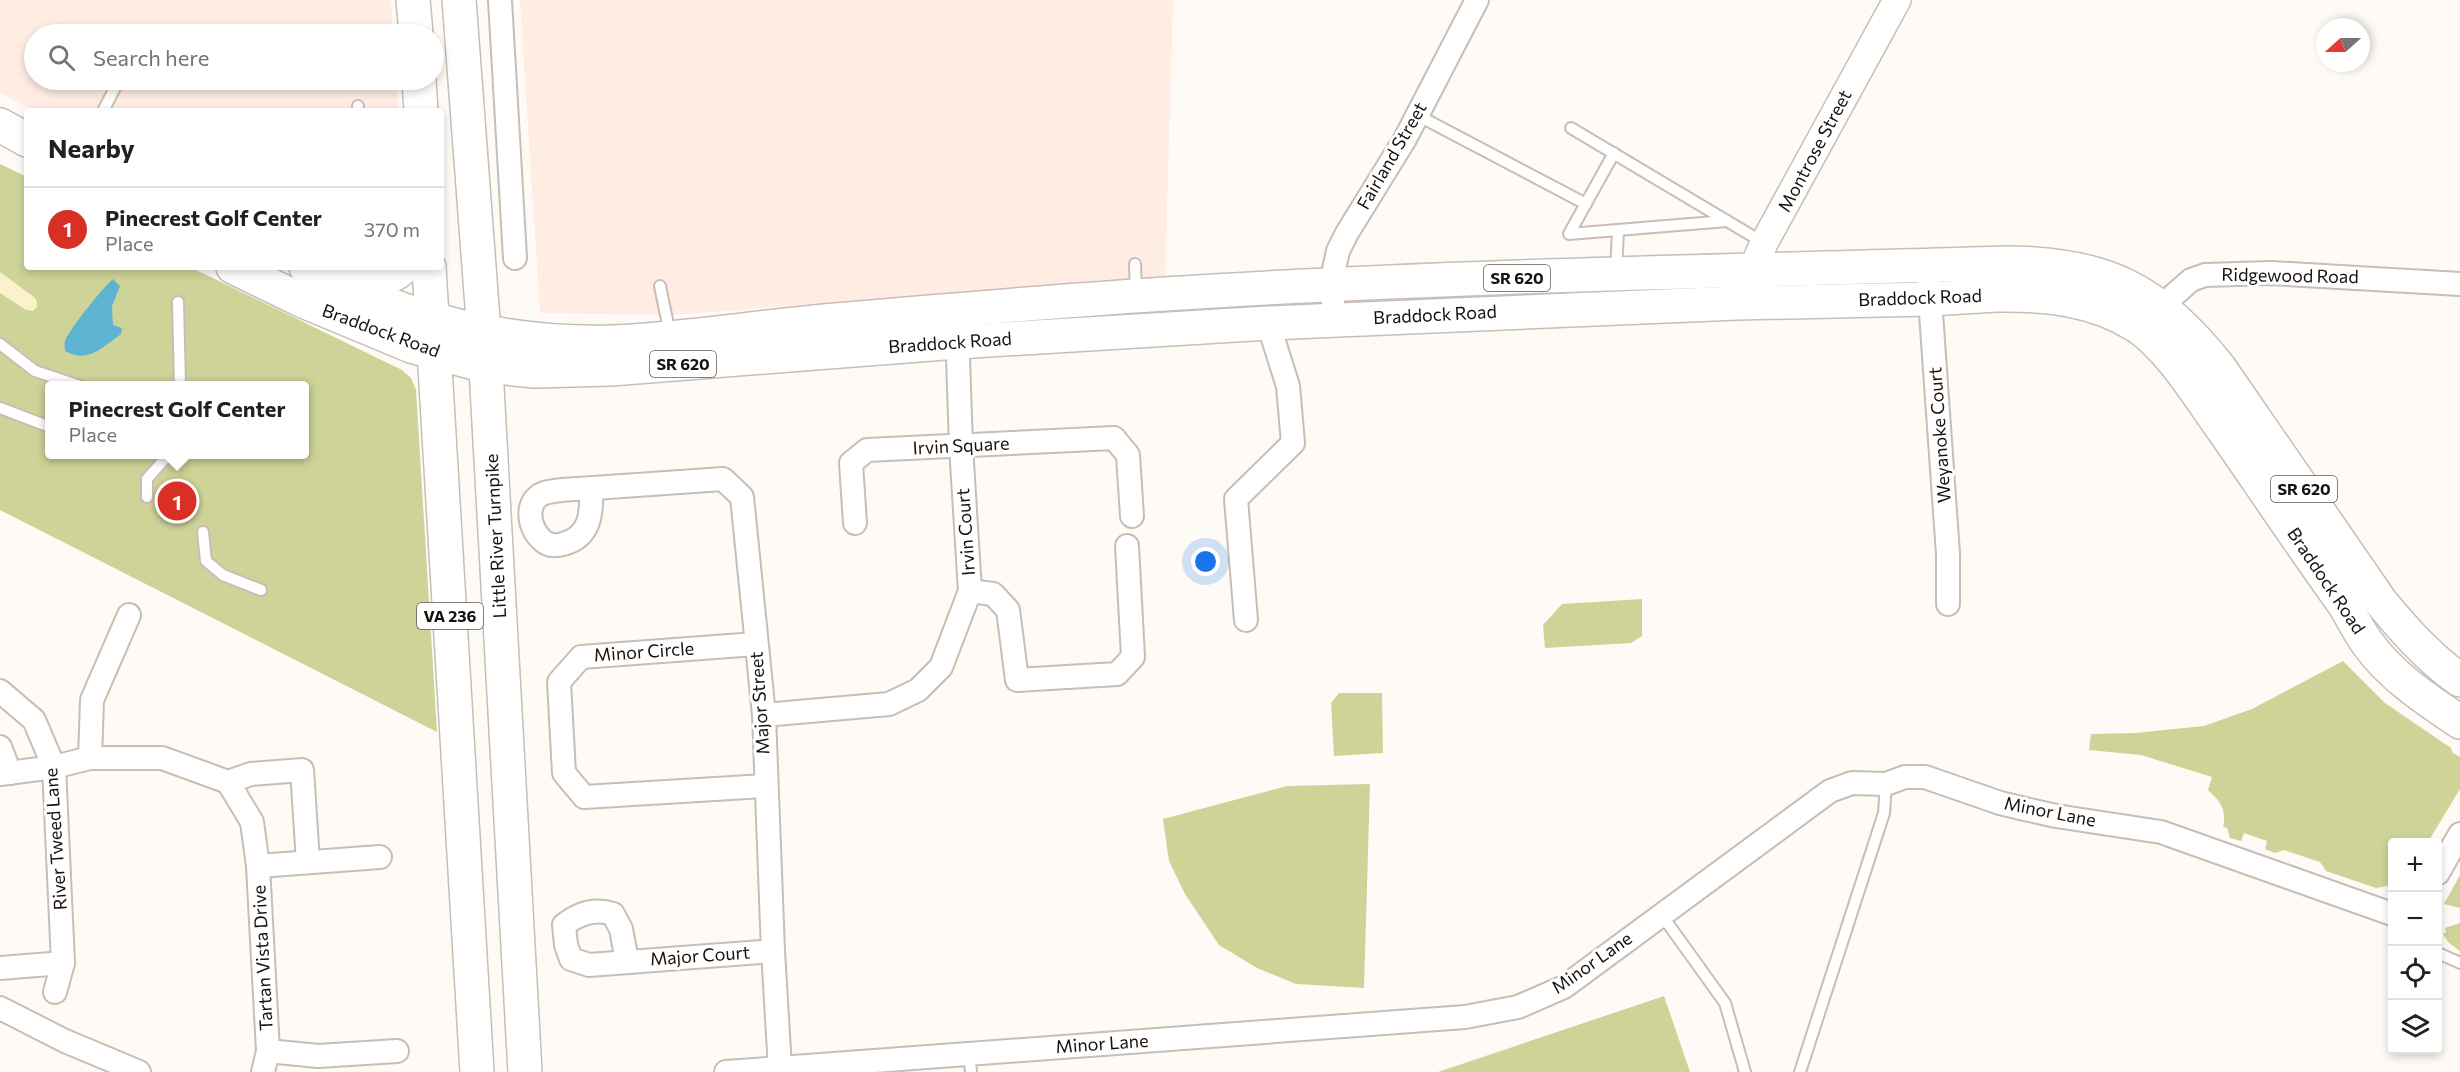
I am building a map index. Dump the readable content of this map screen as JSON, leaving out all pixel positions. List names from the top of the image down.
{
  "streets": {
    "main road": [
      "SR 620",
      "Braddock Road",
      "Little River Turnpike",
      "VA 236"
    ],
    "street": [
      "Montrose Street",
      "Fairland Street",
      "Ridgewood Road",
      "Weyanoke Court",
      "Irvin Square",
      "Irvin Court",
      "Minor Circle",
      "Major Street",
      "Minor Lane",
      "River Tweed Lane",
      "Major Court",
      "Tartan Vista Drive"
    ]
  },
  "crossings": [
    ["Montrose Street", "Braddock Road"],
    ["Fairland Street", "Braddock Road"],
    ["Ridgewood Road", "Braddock Road"],
    ["Braddock Road", "Weyanoke Court"],
    ["Braddock Road", "Irvin Court"],
    ["Braddock Road", "Little River Turnpike"],
    ["Braddock Road", "VA 236"],
    ["Irvin Square", "Irvin Court"],
    ["Irvin Court", "Major Street"],
    ["Minor Circle", "Major Street"],
    ["Major Street", "Minor Lane"],
    ["Major Street", "Major Court"]
  ],
  "north": "left",
  "page": {
    "search": "Search here",
    "heading": "Nearby",
    "list": [
      {
        "mark": "1",
        "name": "Pinecrest Golf Center",
        "note": "Place",
        "value": "370 m"
      }
    ],
    "popup": ["Pinecrest Golf Center", "Place"],
    "pins": "1",
    "map_buttons": ["+", "−"]
  }
}
